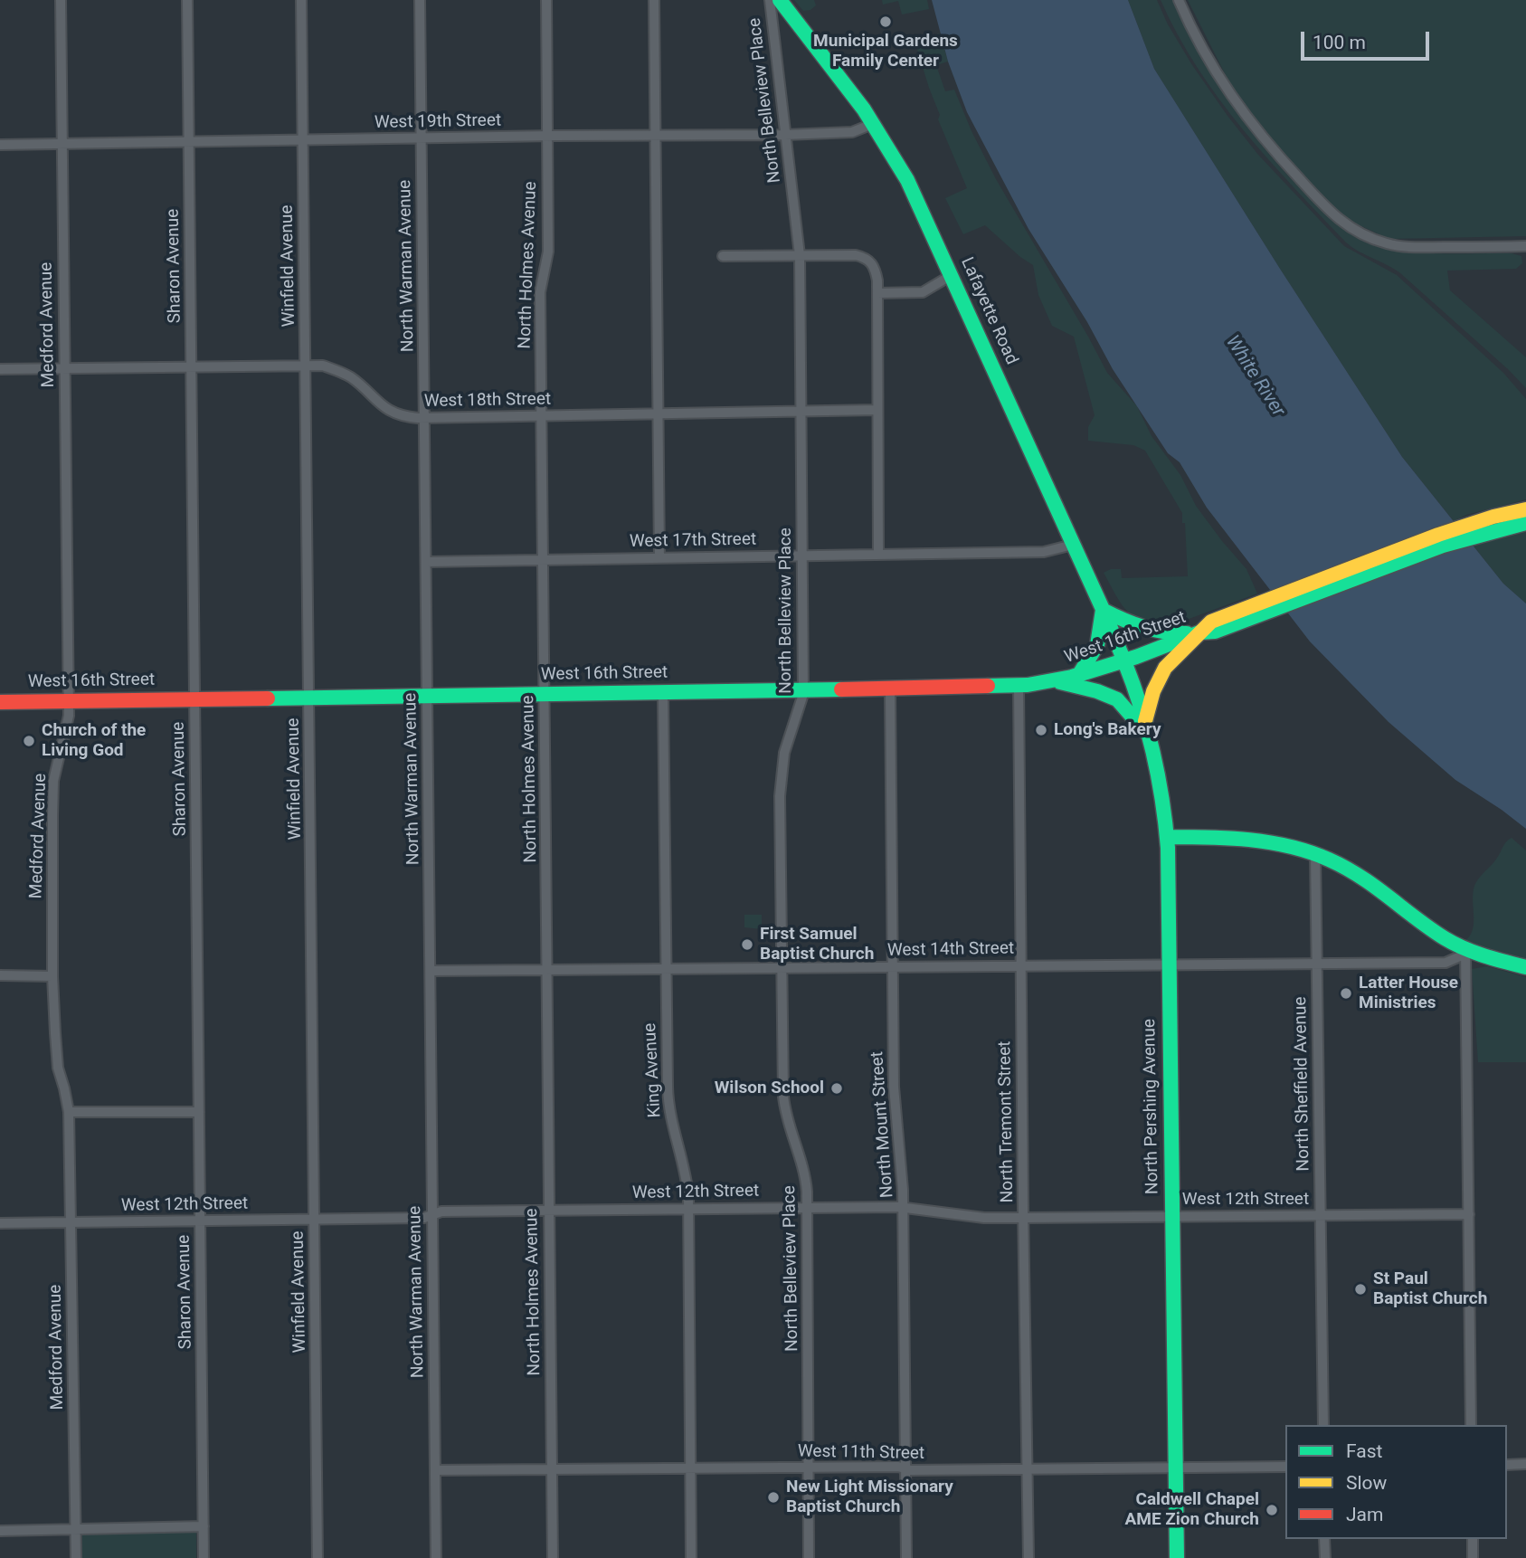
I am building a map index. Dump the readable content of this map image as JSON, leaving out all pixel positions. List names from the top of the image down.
{
  "streets": {
    "main road": ["Lafayette Road", "West 16th Street", "North Pershing Avenue"],
    "street": [
      "North Belleview Place",
      "West 19th Street",
      "North Holmes Avenue",
      "Sharon Avenue",
      "Winfield Avenue",
      "North Warman Avenue",
      "Medford Avenue",
      "West 18th Street",
      "West 17th Street",
      "West 14th Street",
      "King Avenue",
      "North Sheffield Avenue",
      "North Tremont Street",
      "North Mount Street",
      "West 12th Street",
      "West 11th Street"
    ]
  },
  "crossings": [
    ["North Belleview Place", "West 19th Street"],
    ["North Belleview Place", "West 18th Street"],
    ["North Belleview Place", "West 17th Street"],
    ["North Belleview Place", "West 16th Street"],
    ["North Belleview Place", "West 14th Street"],
    ["North Belleview Place", "West 12th Street"],
    ["North Belleview Place", "West 11th Street"],
    ["West 19th Street", "North Holmes Avenue"],
    ["West 19th Street", "Sharon Avenue"],
    ["West 19th Street", "Winfield Avenue"],
    ["West 19th Street", "North Warman Avenue"],
    ["West 19th Street", "Lafayette Road"],
    ["West 19th Street", "Medford Avenue"],
    ["North Holmes Avenue", "West 18th Street"],
    ["North Holmes Avenue", "West 17th Street"],
    ["North Holmes Avenue", "West 16th Street"],
    ["North Holmes Avenue", "West 14th Street"],
    ["North Holmes Avenue", "West 12th Street"],
    ["North Holmes Avenue", "West 11th Street"],
    ["Sharon Avenue", "West 18th Street"],
    ["Sharon Avenue", "West 16th Street"],
    ["Sharon Avenue", "West 12th Street"],
    ["Winfield Avenue", "West 18th Street"],
    ["Winfield Avenue", "West 16th Street"],
    ["Winfield Avenue", "West 12th Street"],
    ["North Warman Avenue", "West 18th Street"],
    ["North Warman Avenue", "West 17th Street"],
    ["North Warman Avenue", "West 16th Street"],
    ["North Warman Avenue", "West 14th Street"],
    ["North Warman Avenue", "West 12th Street"],
    ["North Warman Avenue", "West 11th Street"],
    ["Lafayette Road", "West 17th Street"],
    ["Lafayette Road", "West 16th Street"],
    ["Lafayette Road", "North Pershing Avenue"],
    ["Medford Avenue", "West 18th Street"],
    ["Medford Avenue", "West 16th Street"],
    ["Medford Avenue", "West 12th Street"],
    ["West 16th Street", "King Avenue"],
    ["West 16th Street", "North Pershing Avenue"],
    ["West 16th Street", "North Tremont Street"],
    ["West 16th Street", "North Mount Street"],
    ["West 14th Street", "King Avenue"],
    ["West 14th Street", "North Sheffield Avenue"],
    ["West 14th Street", "North Pershing Avenue"],
    ["West 14th Street", "North Tremont Street"],
    ["West 14th Street", "North Mount Street"],
    ["King Avenue", "West 12th Street"],
    ["King Avenue", "West 11th Street"],
    ["North Sheffield Avenue", "West 12th Street"],
    ["North Pershing Avenue", "West 12th Street"],
    ["North Pershing Avenue", "West 11th Street"],
    ["North Tremont Street", "West 12th Street"],
    ["North Tremont Street", "West 11th Street"],
    ["North Mount Street", "West 12th Street"],
    ["North Mount Street", "West 11th Street"]
  ],
  "water": ["White River"],
  "places": [
    "Municipal Gardens Family Center",
    "Long's Bakery",
    "Church of the Living God",
    "First Samuel Baptist Church",
    "Latter House Ministries",
    "Wilson School",
    "St Paul Baptist Church",
    "New Light Missionary Baptist Church",
    "Caldwell Chapel AME Zion Church"
  ],
  "legend": ["Fast", "Slow", "Jam"],
  "scale_bar": "100 m"
}
